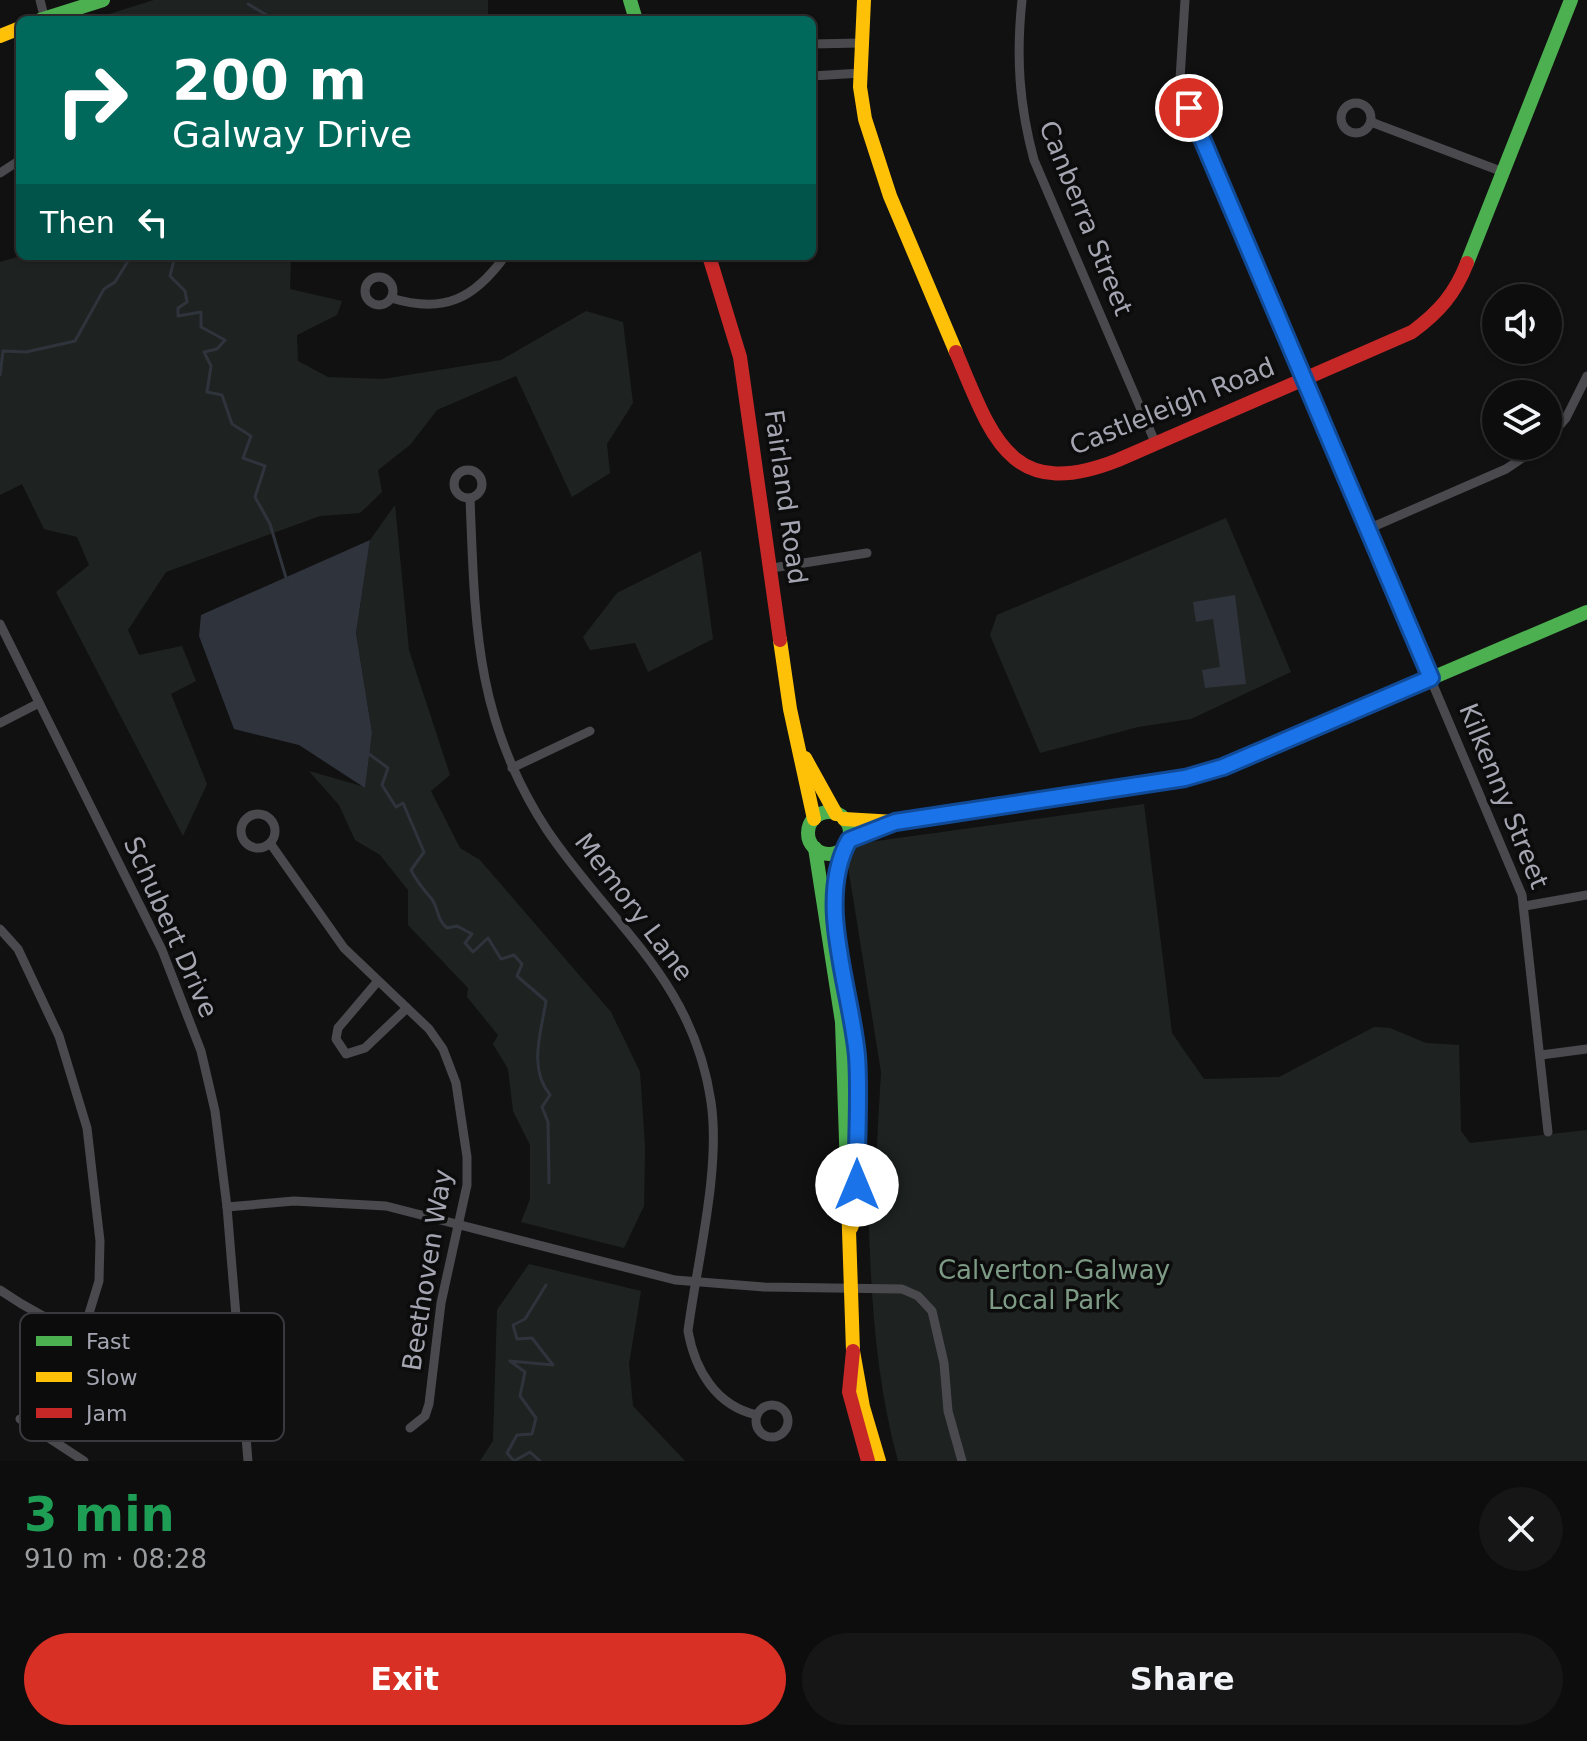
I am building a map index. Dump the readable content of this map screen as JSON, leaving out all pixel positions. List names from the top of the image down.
{
  "streets": {
    "street": [
      "Canberra Street",
      "Castleleigh Road",
      "Fairland Road",
      "Kilkenny Street",
      "Memory Lane",
      "Schubert Drive",
      "Beethoven Way"
    ]
  },
  "crossings": [
    ["Canberra Street", "Castleleigh Road"],
    ["Castleleigh Road", "Kilkenny Street"]
  ],
  "parks": ["Calverton-Galway Local Park"],
  "legend": ["Fast", "Slow", "Jam"],
  "page": {
    "turn": ["200 m", "Galway Drive"],
    "then": "Then",
    "heading": ["3 min", "910 m · 08:28"],
    "buttons": ["Exit", "Share"]
  }
}
